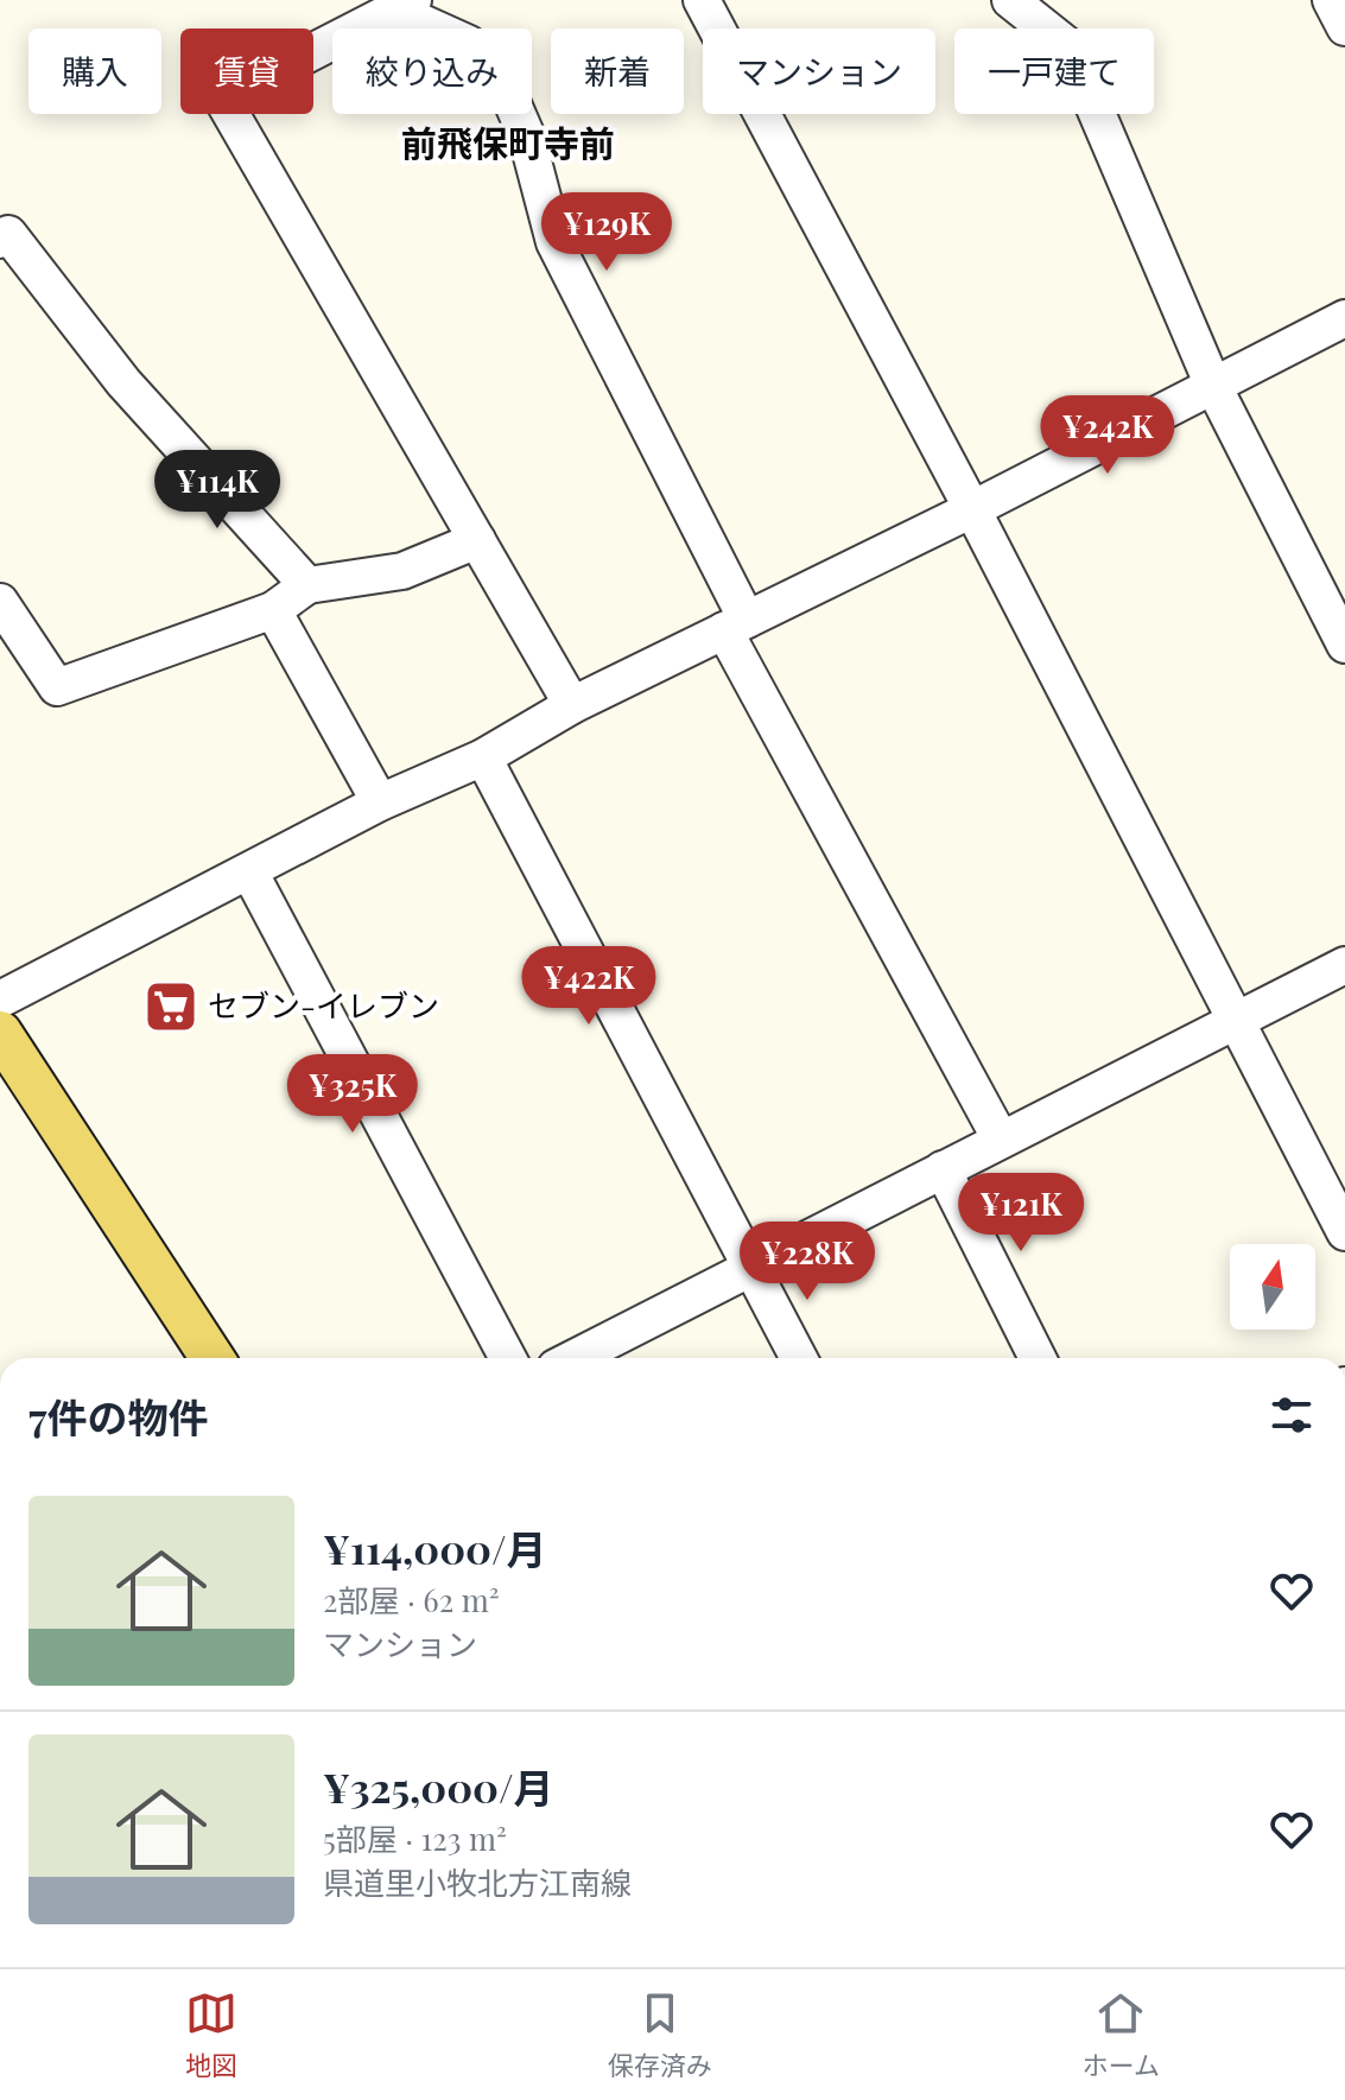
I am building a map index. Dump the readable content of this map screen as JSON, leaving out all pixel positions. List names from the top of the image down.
{
  "districts": ["前飛保町寺前"],
  "places": {
    "supermarket": ["セブン-イレブン"]
  },
  "north": "top",
  "page": {
    "chip": [
      "購入",
      "賃貸",
      "絞り込み",
      "新着",
      "マンション",
      "一戸建て"
    ],
    "price": [
      "¥129K",
      "¥242K",
      "¥114K",
      "¥422K",
      "¥325K",
      "¥121K",
      "¥228K"
    ],
    "heading": "7件の物件",
    "list": [
      {
        "name": "¥114,000/月",
        "note": "2部屋 · 62 m² · マンション"
      },
      {
        "name": "¥325,000/月",
        "note": "5部屋 · 123 m² · 県道里小牧北方江南線"
      }
    ],
    "tabs": ["地図", "保存済み", "ホーム"]
  }
}
